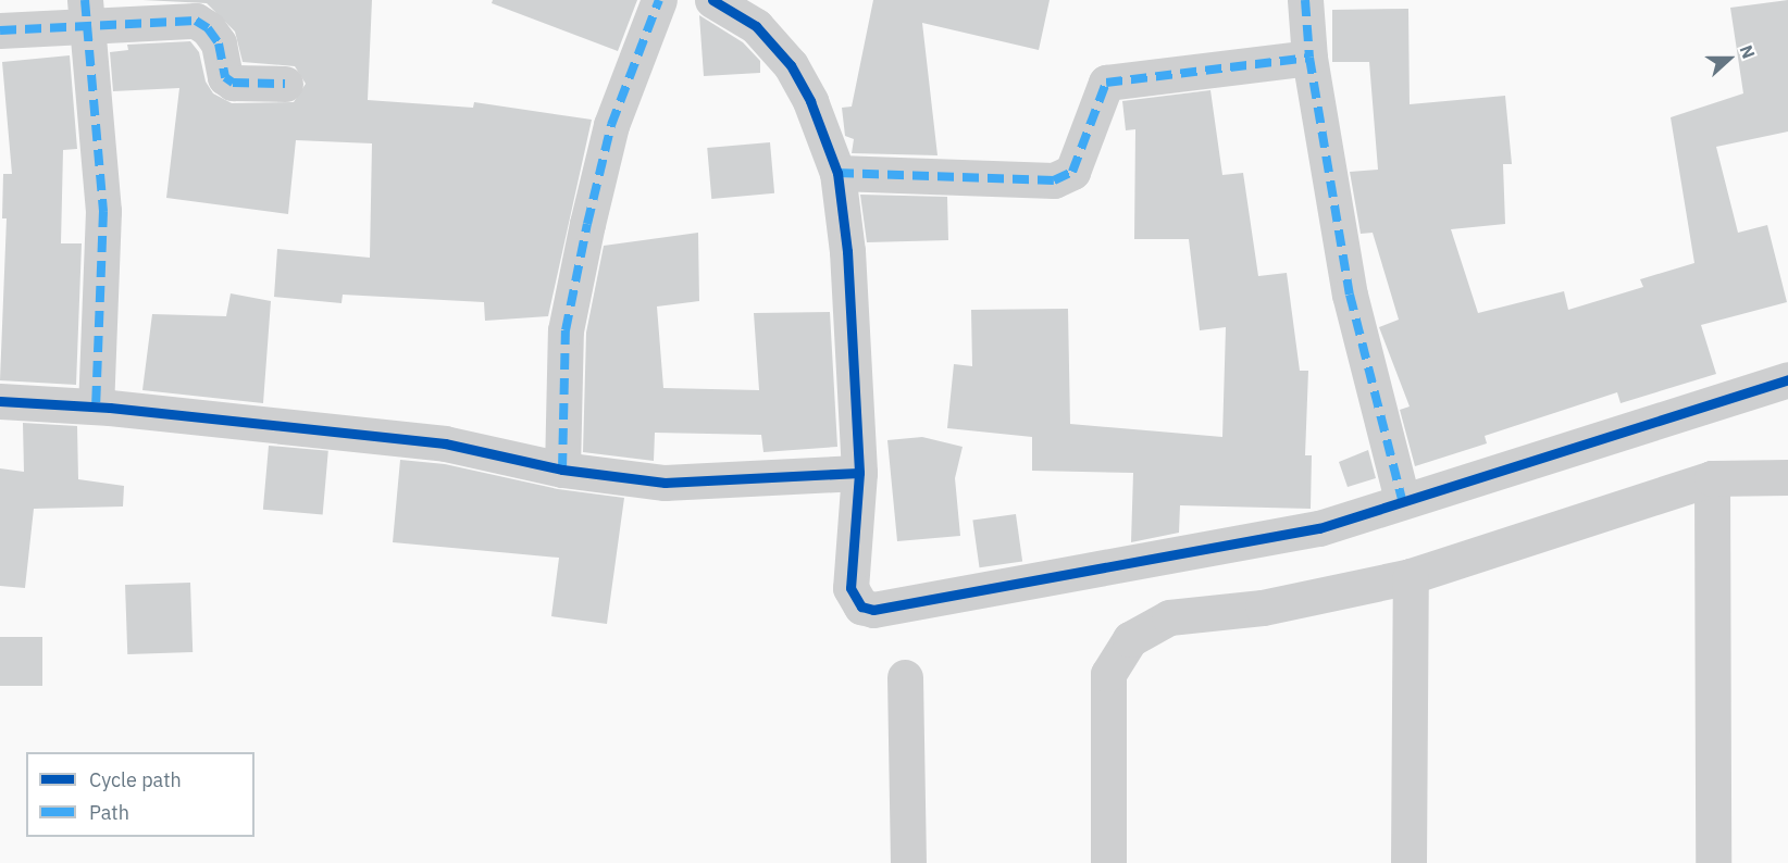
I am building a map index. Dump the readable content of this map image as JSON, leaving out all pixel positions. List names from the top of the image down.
{
  "legend": ["Cycle path", "Path"],
  "north": "right"
}
